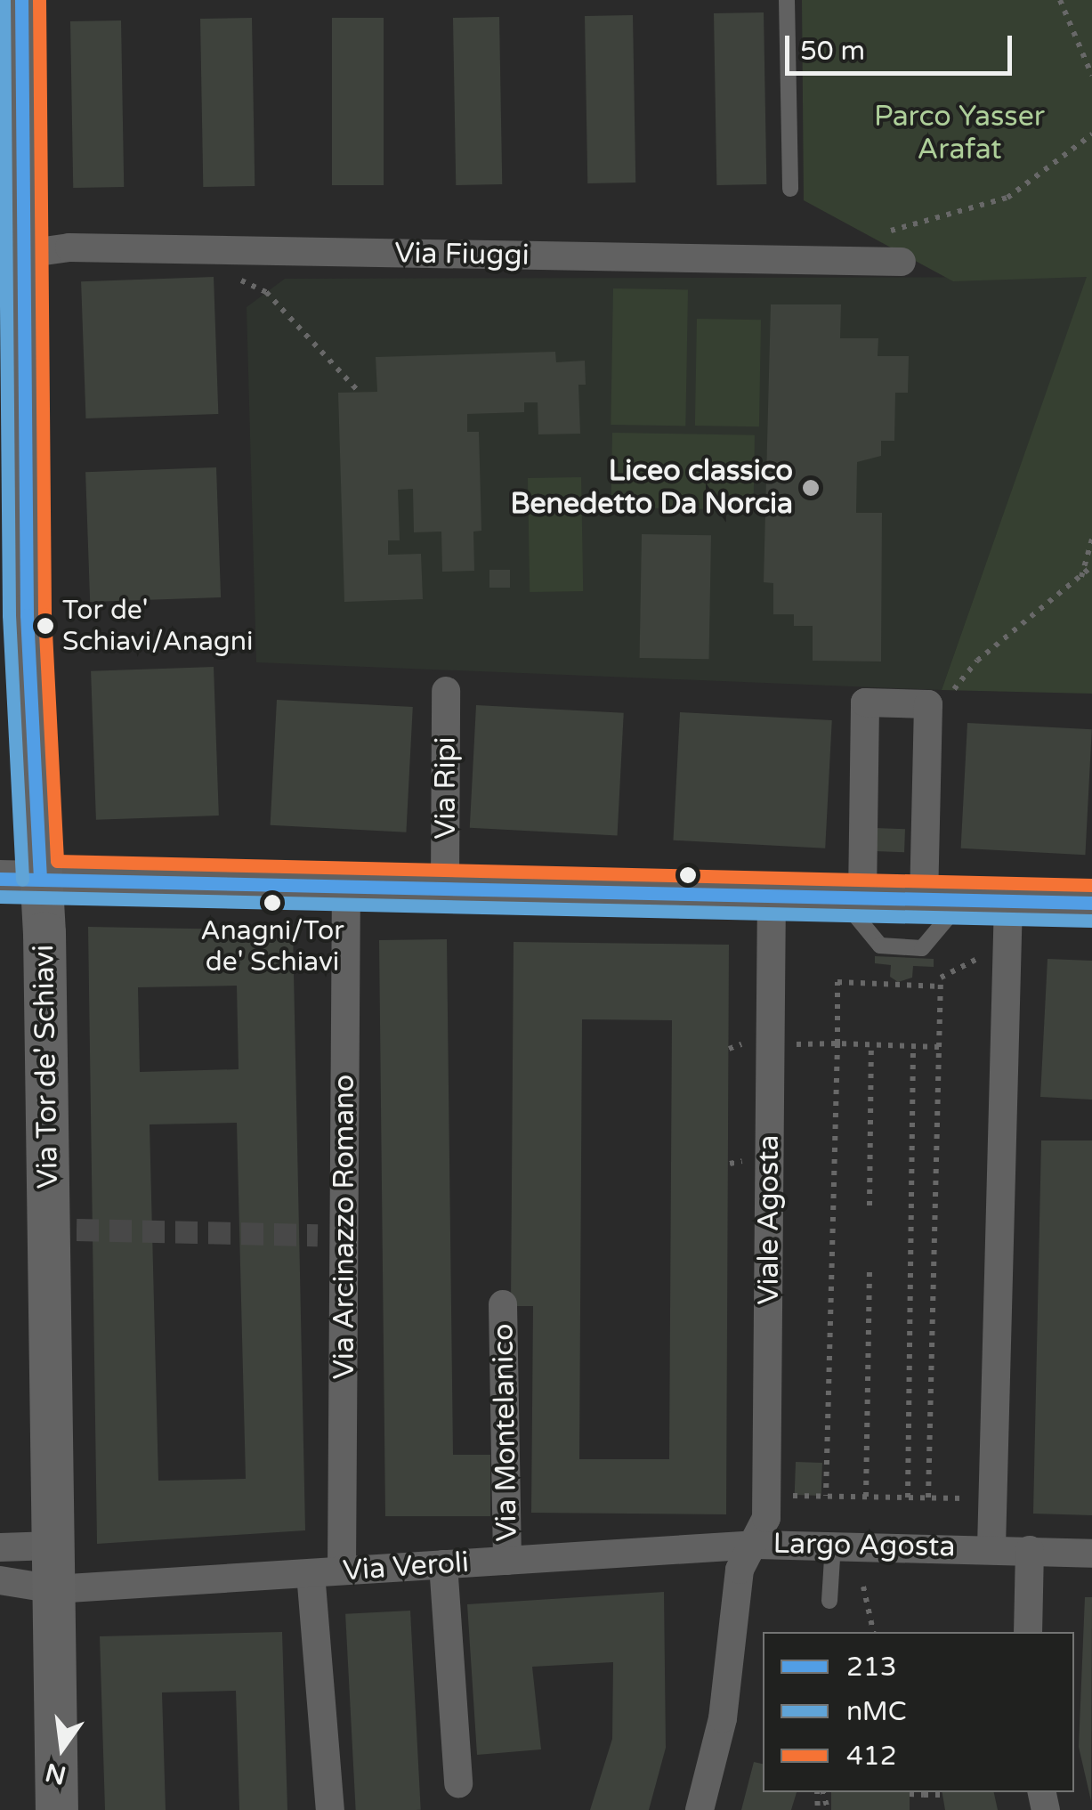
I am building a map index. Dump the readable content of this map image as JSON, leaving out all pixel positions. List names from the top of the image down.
{
  "streets": {
    "main road": ["Via Tor de' Schiavi"],
    "street": [
      "Via Fiuggi",
      "Via Ripi",
      "Viale Agosta",
      "Via Arcinazzo Romano",
      "Via Montelanico",
      "Largo Agosta",
      "Via Veroli"
    ]
  },
  "crossings": [
    ["Via Fiuggi", "Via Tor de' Schiavi"],
    ["Via Tor de' Schiavi", "Via Veroli"],
    ["Viale Agosta", "Largo Agosta"],
    ["Viale Agosta", "Via Veroli"],
    ["Via Arcinazzo Romano", "Via Veroli"],
    ["Via Montelanico", "Via Veroli"],
    ["Largo Agosta", "Via Veroli"]
  ],
  "parks": ["Parco Yasser Arafat"],
  "places": ["Liceo classico Benedetto Da Norcia", "Tor de' Schiavi/Anagni", "Anagni/Tor de' Schiavi"],
  "lines": ["transit line 213", "transit line nMC", "transit line 412"],
  "legend": ["213", "nMC", "412"],
  "scale_bar": "50 m",
  "north": "bottom"
}
